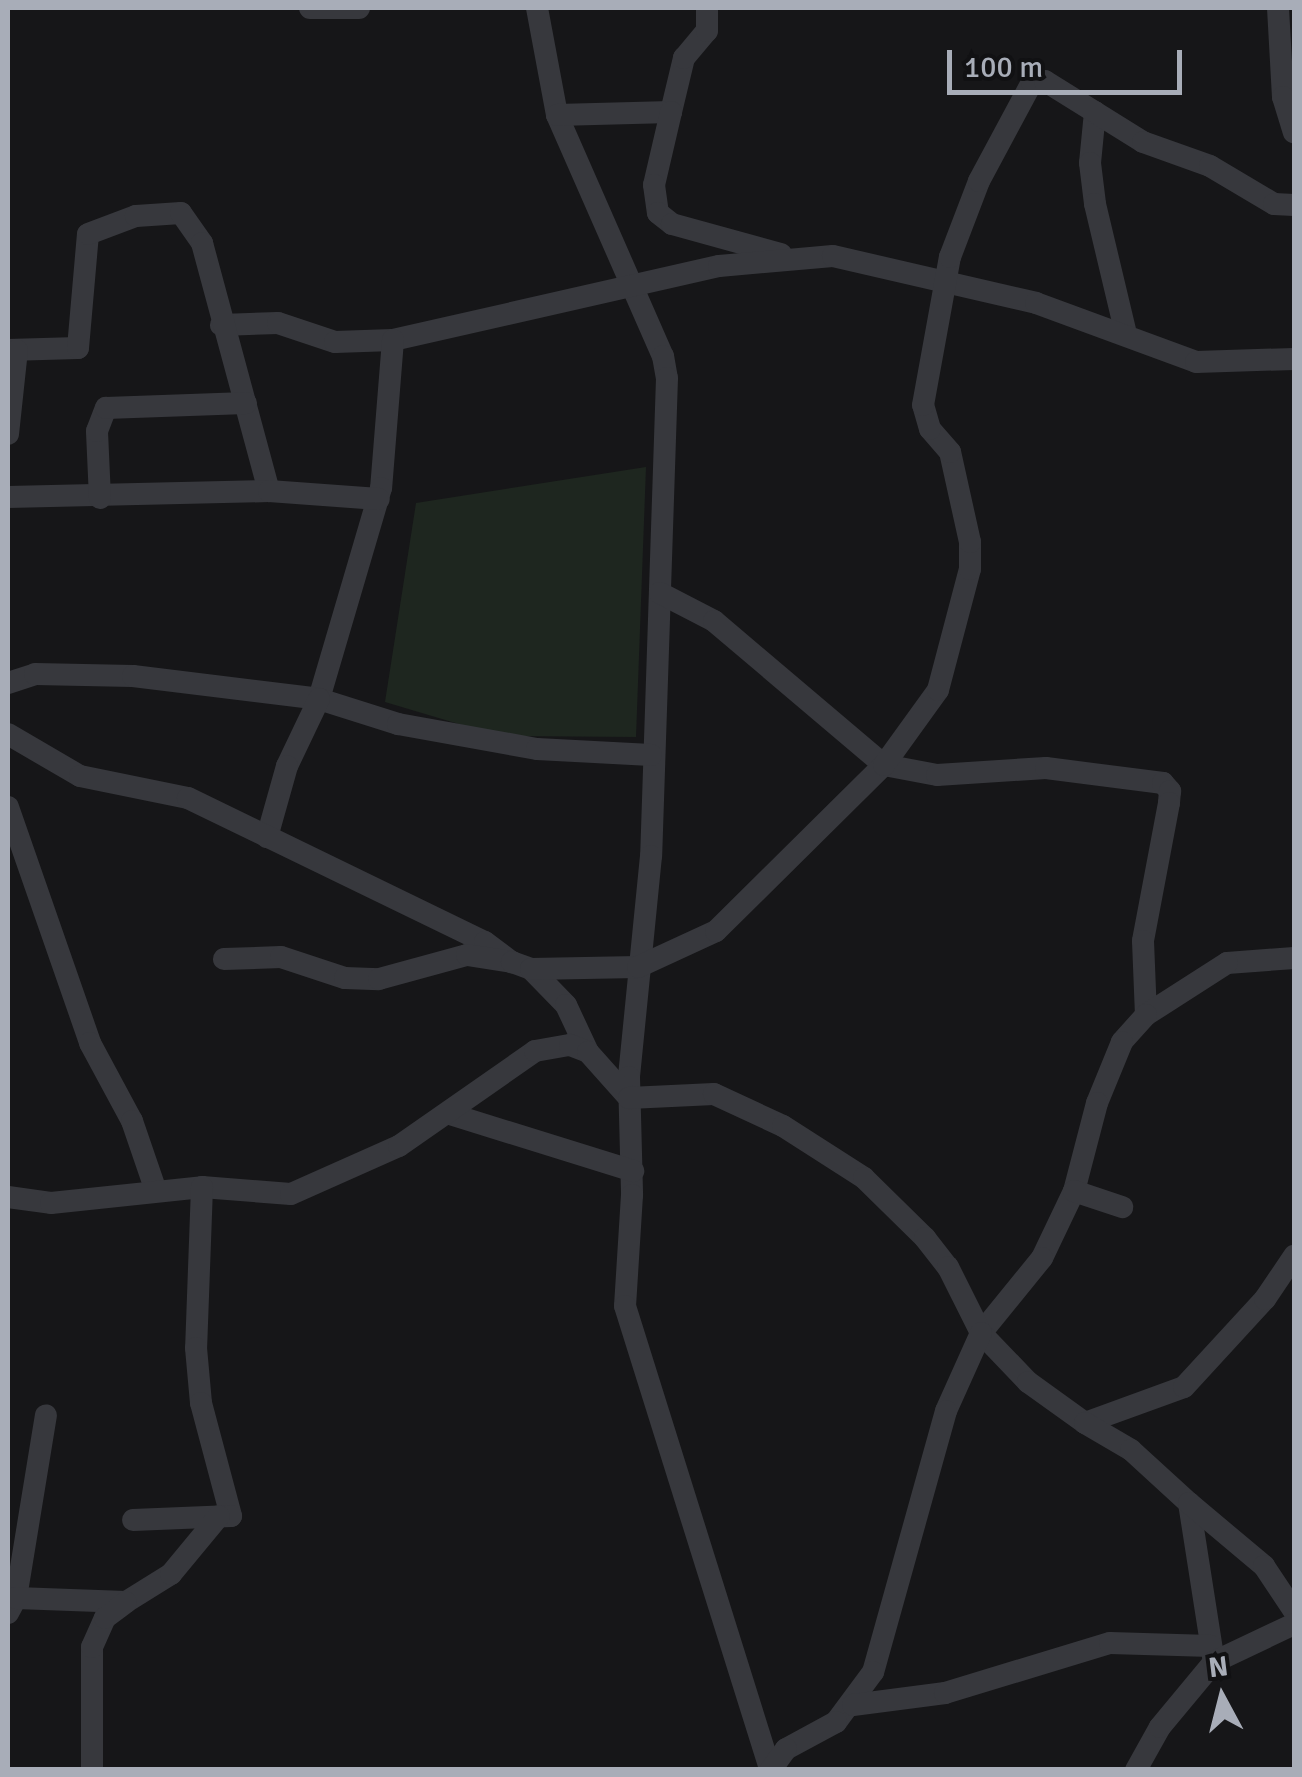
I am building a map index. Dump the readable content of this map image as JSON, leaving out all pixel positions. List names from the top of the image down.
{
  "scale_bar": "100 m",
  "north": "top"
}
